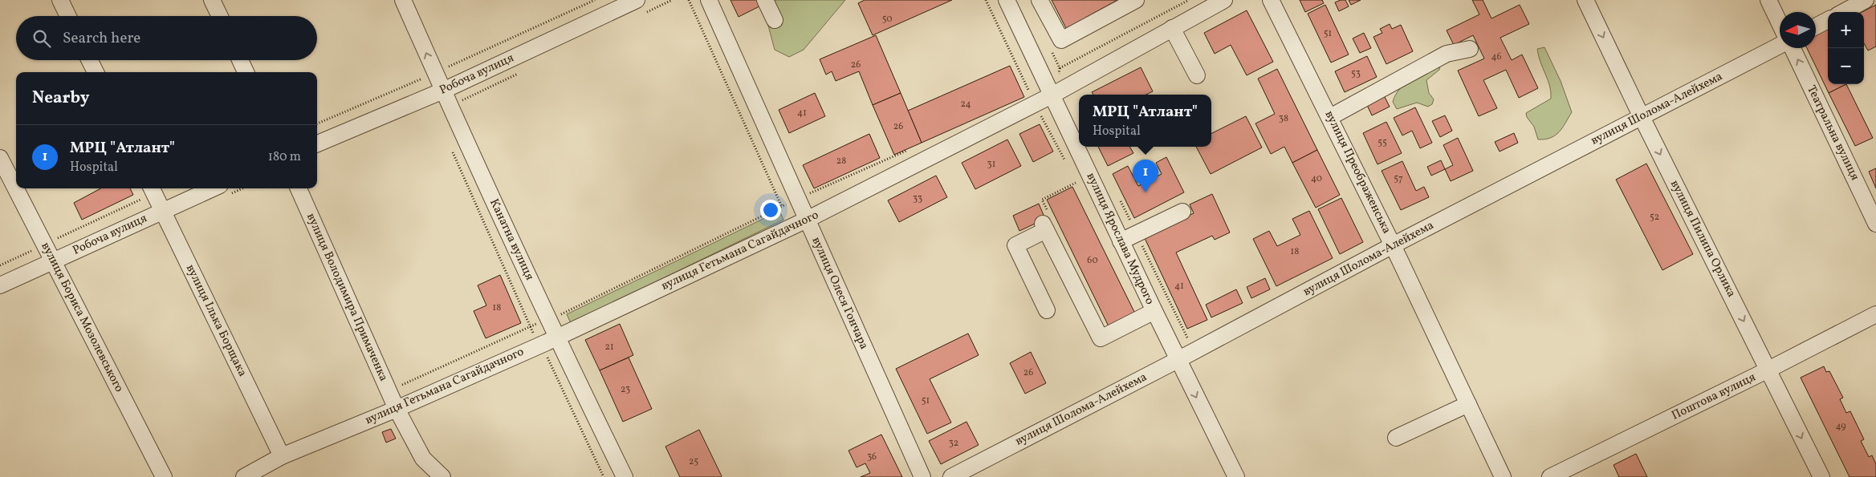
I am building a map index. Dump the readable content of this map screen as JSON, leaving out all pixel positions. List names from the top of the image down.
{
  "streets": {
    "street": [
      "Робоча вулиця",
      "вулиця Шолома-Алейхема",
      "Театральна вулиця",
      "вулиця Преображенська",
      "вулиця Ярослава Мудрого",
      "вулиця Пилипа Орлика",
      "Канатна вулиця",
      "вулиця Гетьмана Сагайдачного",
      "вулиця Олеся Гончара",
      "вулиця Володимира Примаченка",
      "вулиця Бориса Мозолевського",
      "вулиця Ілька Борщака",
      "Поштова вулиця"
    ]
  },
  "crossings": [
    ["Робоча вулиця", "Канатна вулиця"],
    ["Робоча вулиця", "вулиця Бориса Мозолевського"],
    ["Робоча вулиця", "вулиця Ілька Борщака"],
    ["вулиця Шолома-Алейхема", "вулиця Преображенська"],
    ["вулиця Шолома-Алейхема", "вулиця Ярослава Мудрого"],
    ["вулиця Шолома-Алейхема", "вулиця Пилипа Орлика"],
    ["вулиця Ярослава Мудрого", "вулиця Гетьмана Сагайдачного"],
    ["вулиця Пилипа Орлика", "Поштова вулиця"],
    ["Канатна вулиця", "вулиця Гетьмана Сагайдачного"],
    ["вулиця Гетьмана Сагайдачного", "вулиця Олеся Гончара"],
    ["вулиця Гетьмана Сагайдачного", "вулиця Володимира Примаченка"],
    ["вулиця Гетьмана Сагайдачного", "вулиця Ілька Борщака"]
  ],
  "one_way": ["Театральна вулиця", "вулиця Пилипа Орлика"],
  "house_numbers": [
    "50",
    "51",
    "46",
    "26",
    "53",
    "24",
    "41",
    "38",
    "26",
    "55",
    "28",
    "31",
    "40",
    "57",
    "33",
    "52",
    "18",
    "60",
    "41",
    "18",
    "21",
    "26",
    "23",
    "51",
    "49",
    "32",
    "36",
    "25"
  ],
  "north": "left",
  "page": {
    "map_buttons": ["+", "−"],
    "search": "Search here",
    "heading": "Nearby",
    "popup": ["МРЦ \"Атлант\"", "Hospital"],
    "list": [
      {
        "mark": "1",
        "name": "МРЦ \"Атлант\"",
        "note": "Hospital",
        "value": "180 m"
      }
    ],
    "pins": "1"
  }
}
